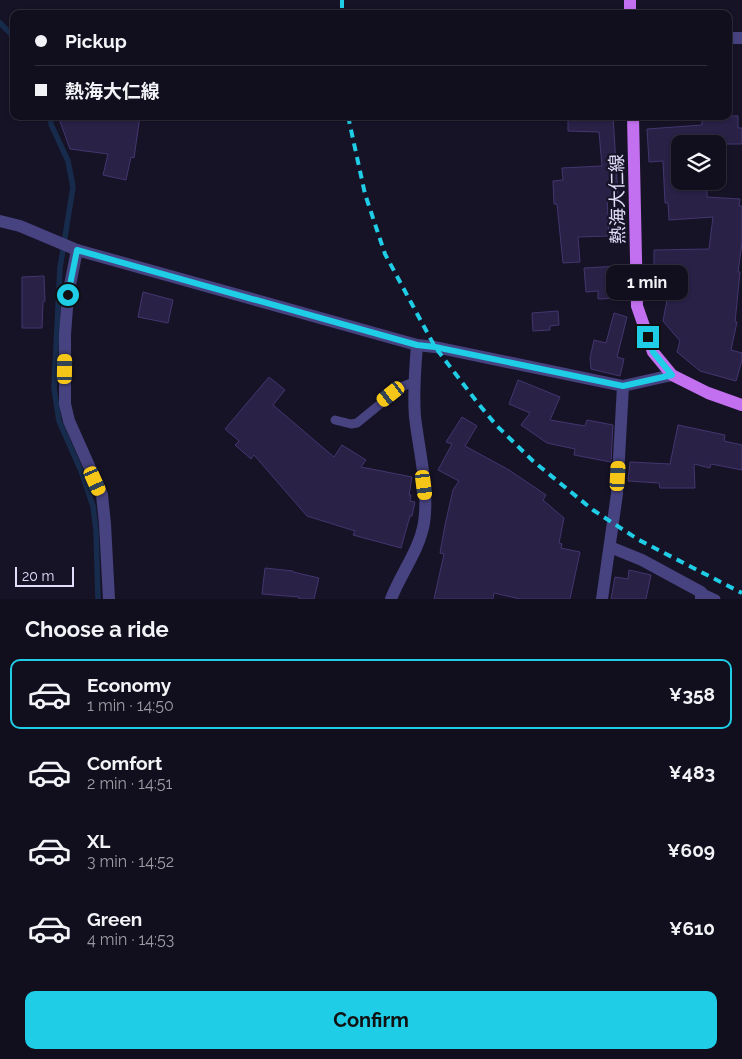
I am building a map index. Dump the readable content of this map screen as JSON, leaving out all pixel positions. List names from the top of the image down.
{
  "streets": {
    "main road": ["熱海大仁線"]
  },
  "scale_bar": "20 m",
  "page": {
    "banner": ["Pickup", "熱海大仁線"],
    "bubble": "1 min",
    "scale": "20 m",
    "heading": "Choose a ride",
    "list": [
      {
        "name": "Economy",
        "note": "1 min · 14:50",
        "value": "¥358"
      },
      {
        "name": "Comfort",
        "note": "2 min · 14:51",
        "value": "¥483"
      },
      {
        "name": "XL",
        "note": "3 min · 14:52",
        "value": "¥609"
      },
      {
        "name": "Green",
        "note": "4 min · 14:53",
        "value": "¥610"
      }
    ],
    "buttons": "Confirm"
  }
}
